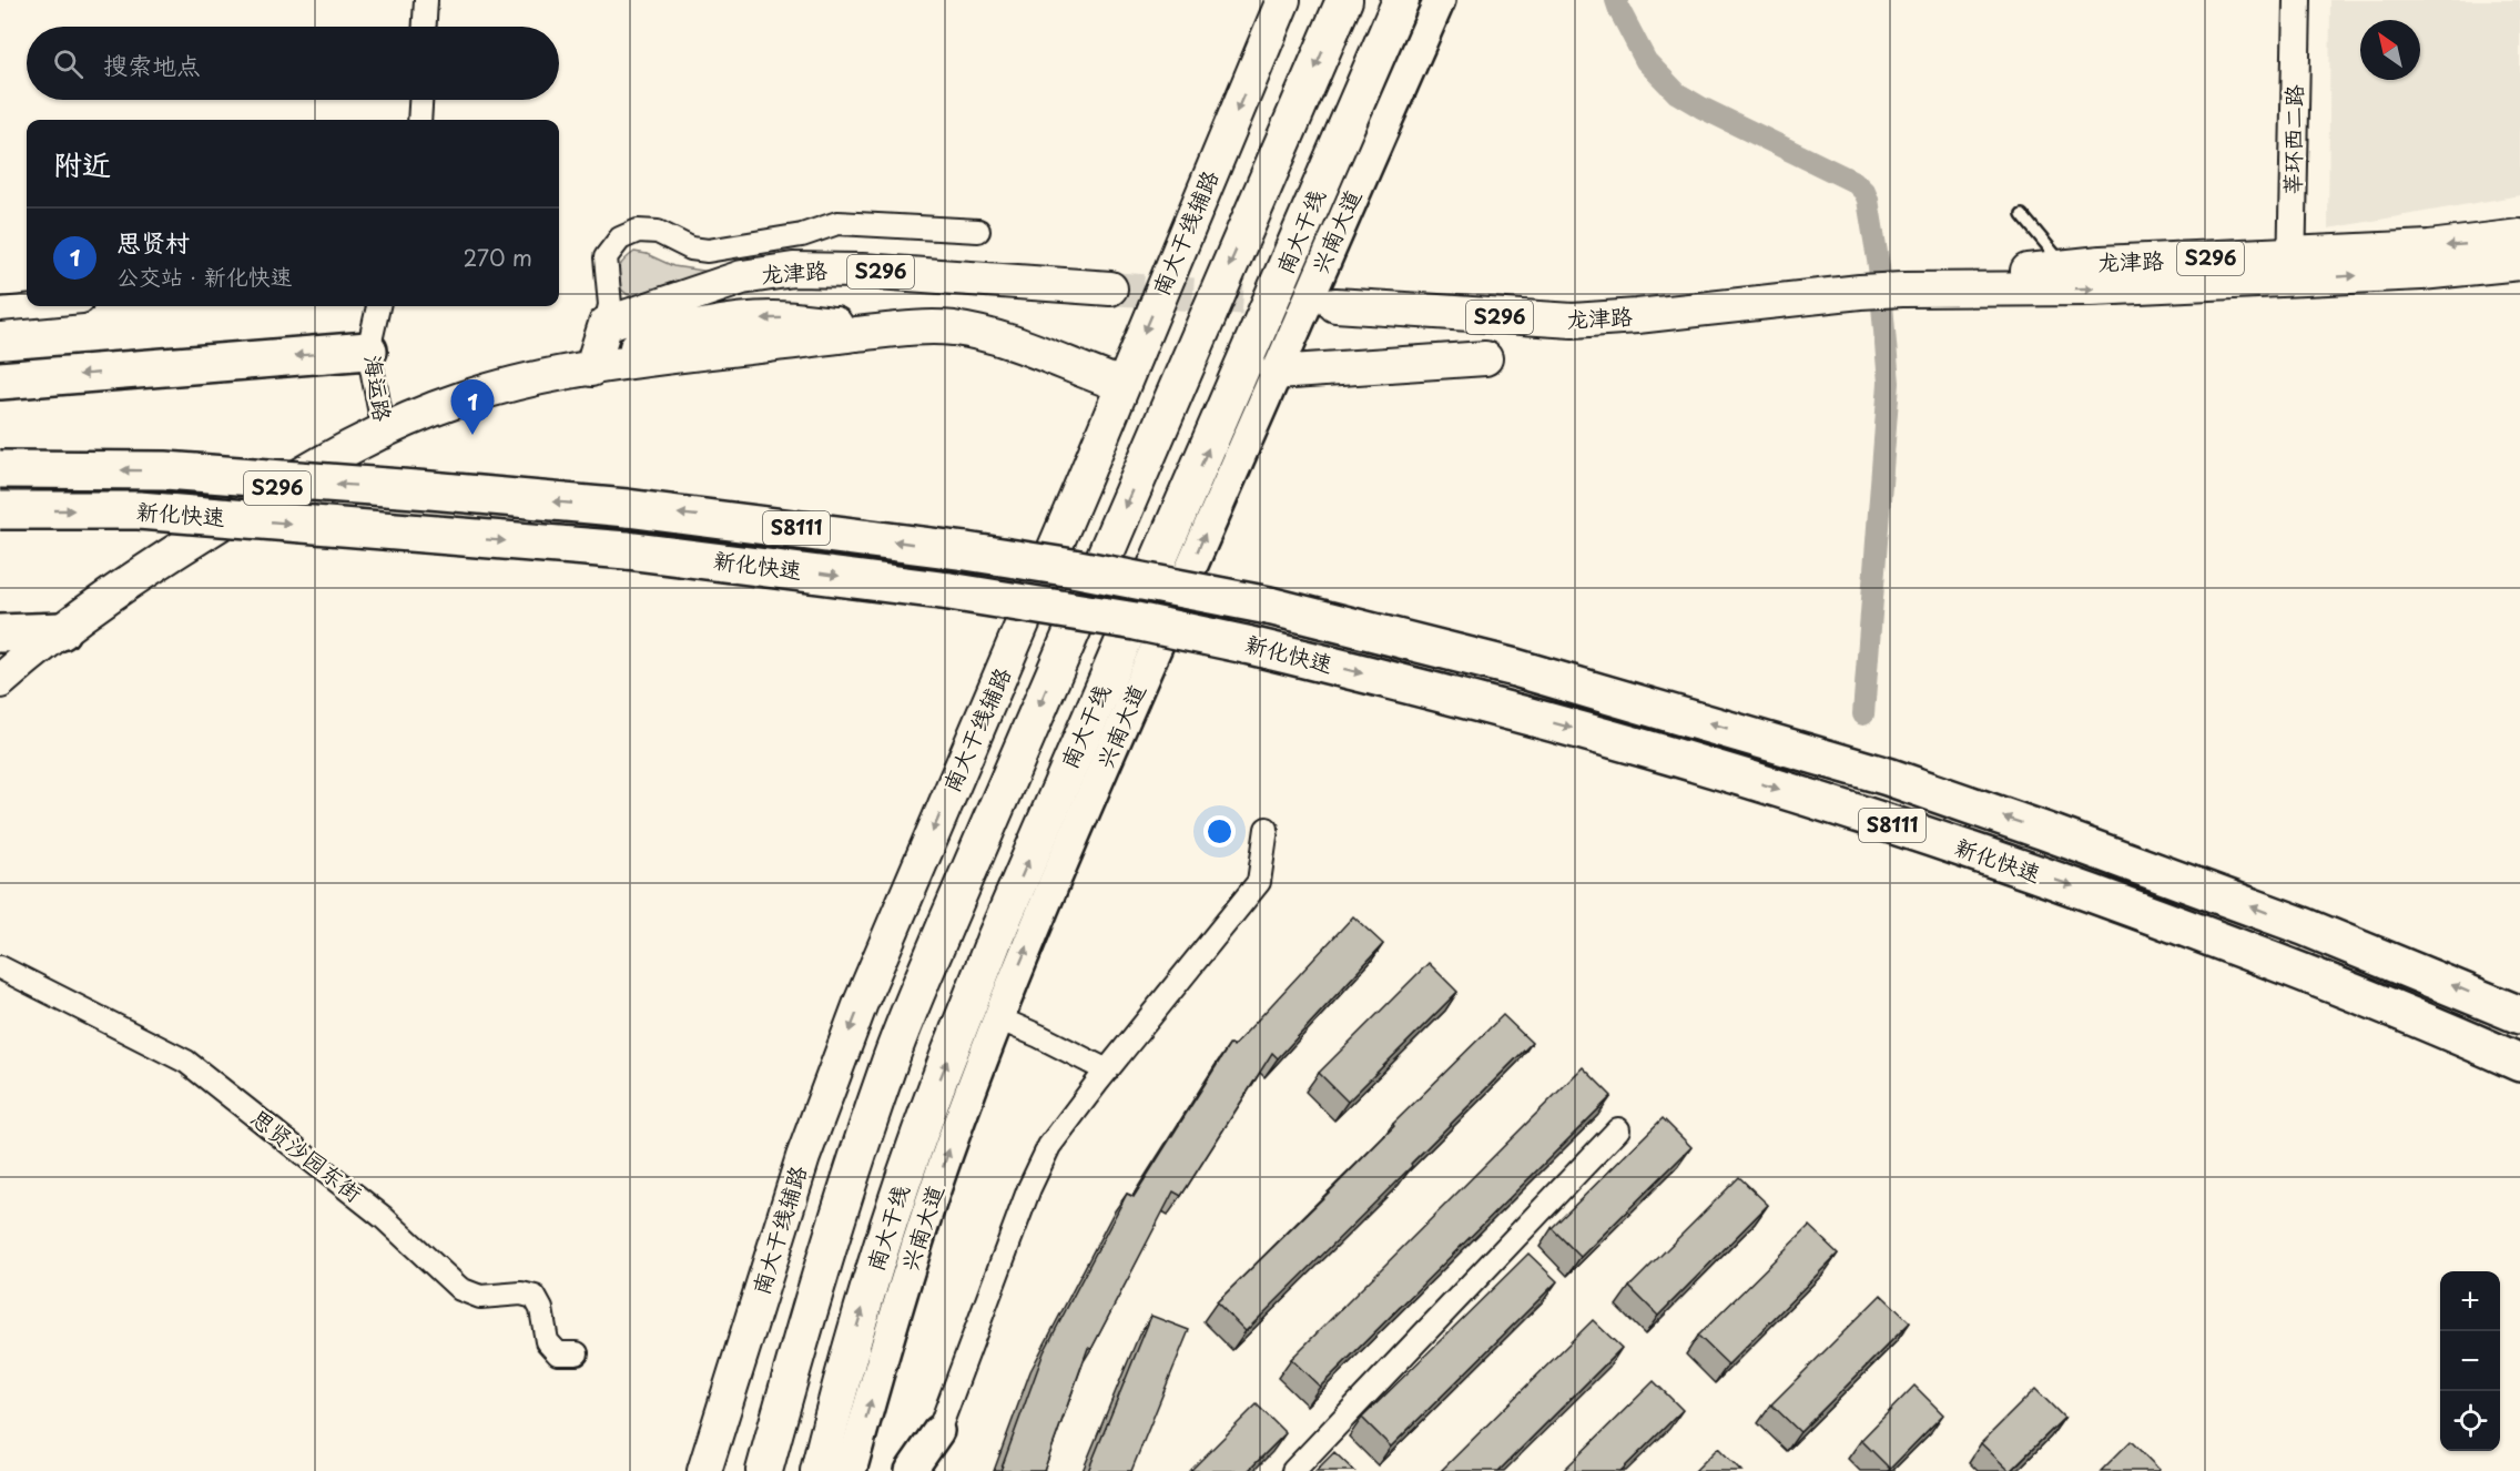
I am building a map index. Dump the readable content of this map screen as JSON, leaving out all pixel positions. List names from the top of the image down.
{
  "streets": {
    "highway": ["南大干线", "新化快速", "S8111"],
    "main road": [
      "兴南大道",
      "南大干线辅路",
      "S296",
      "龙津路"
    ],
    "street": ["莘环西二路", "海运路", "思贤沙园东街"]
  },
  "crossings": [
    ["莘环西二路", "龙津路"],
    ["S296", "海运路"]
  ],
  "one_way": ["兴南大道", "南大干线辅路"],
  "north": "top left",
  "page": {
    "search": "搜索地点",
    "heading": "附近",
    "list": [
      {
        "mark": "1",
        "name": "思贤村",
        "note": "公交站 · 新化快速",
        "value": "270 m"
      }
    ],
    "pins": "1",
    "map_buttons": ["+", "−"]
  }
}
